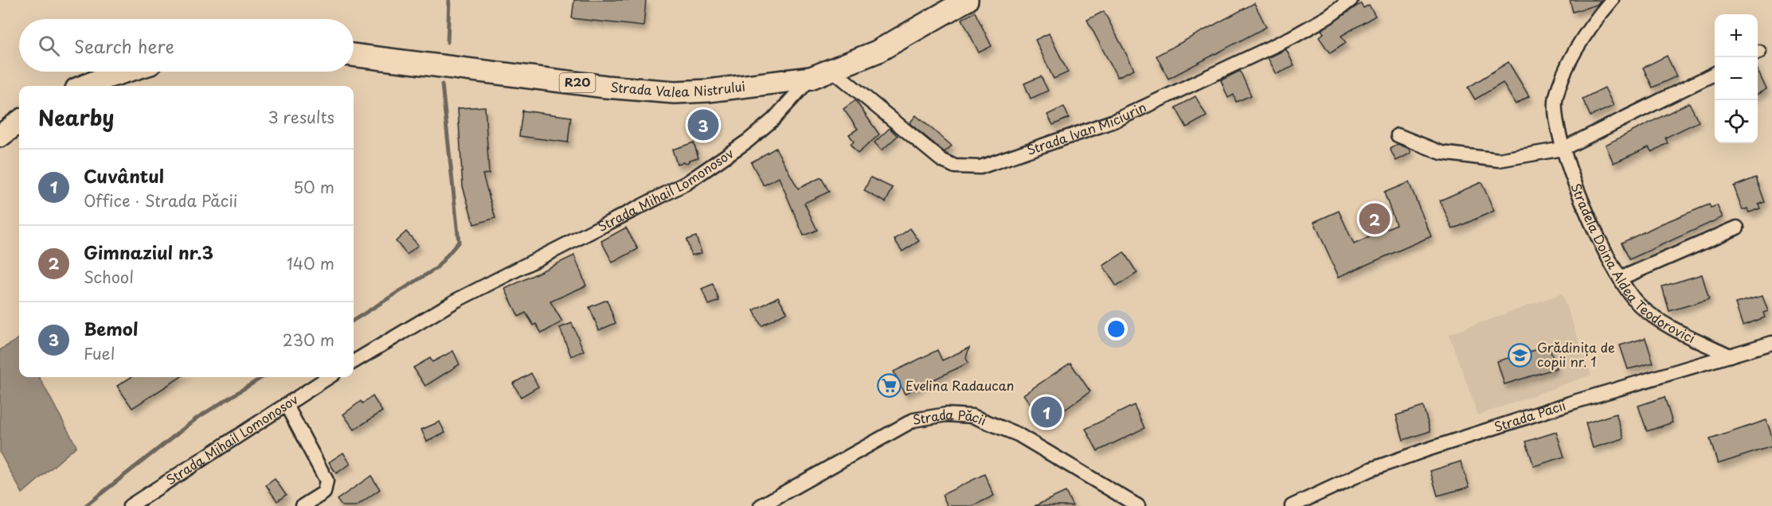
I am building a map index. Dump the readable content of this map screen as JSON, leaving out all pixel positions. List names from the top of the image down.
{
  "streets": {
    "main road": ["R20", "Strada Valea Nistrului", "Strada Mihail Lomonosov"],
    "street": ["Strada Ivan Miciurin", "Stradela Doina Aldea Teodorovici", "Strada Păcii"]
  },
  "crossings": [
    ["Strada Valea Nistrului", "Strada Mihail Lomonosov"],
    ["Strada Ivan Miciurin", "Strada Mihail Lomonosov"],
    ["Stradela Doina Aldea Teodorovici", "Strada Păcii"]
  ],
  "places": {
    "school or university": ["Grădinița de copii nr. 1"],
    "supermarket": ["Evelina Radaucan"]
  },
  "page": {
    "map_buttons": ["+", "−"],
    "search": "Search here",
    "heading": ["Nearby", "3 results"],
    "pins": ["3", "2", "1"],
    "list": [
      {
        "mark": "1",
        "name": "Cuvântul",
        "note": "Office · Strada Păcii",
        "value": "50 m"
      },
      {
        "mark": "2",
        "name": "Gimnaziul nr.3",
        "note": "School",
        "value": "140 m"
      },
      {
        "mark": "3",
        "name": "Bemol",
        "note": "Fuel",
        "value": "230 m"
      }
    ]
  }
}
